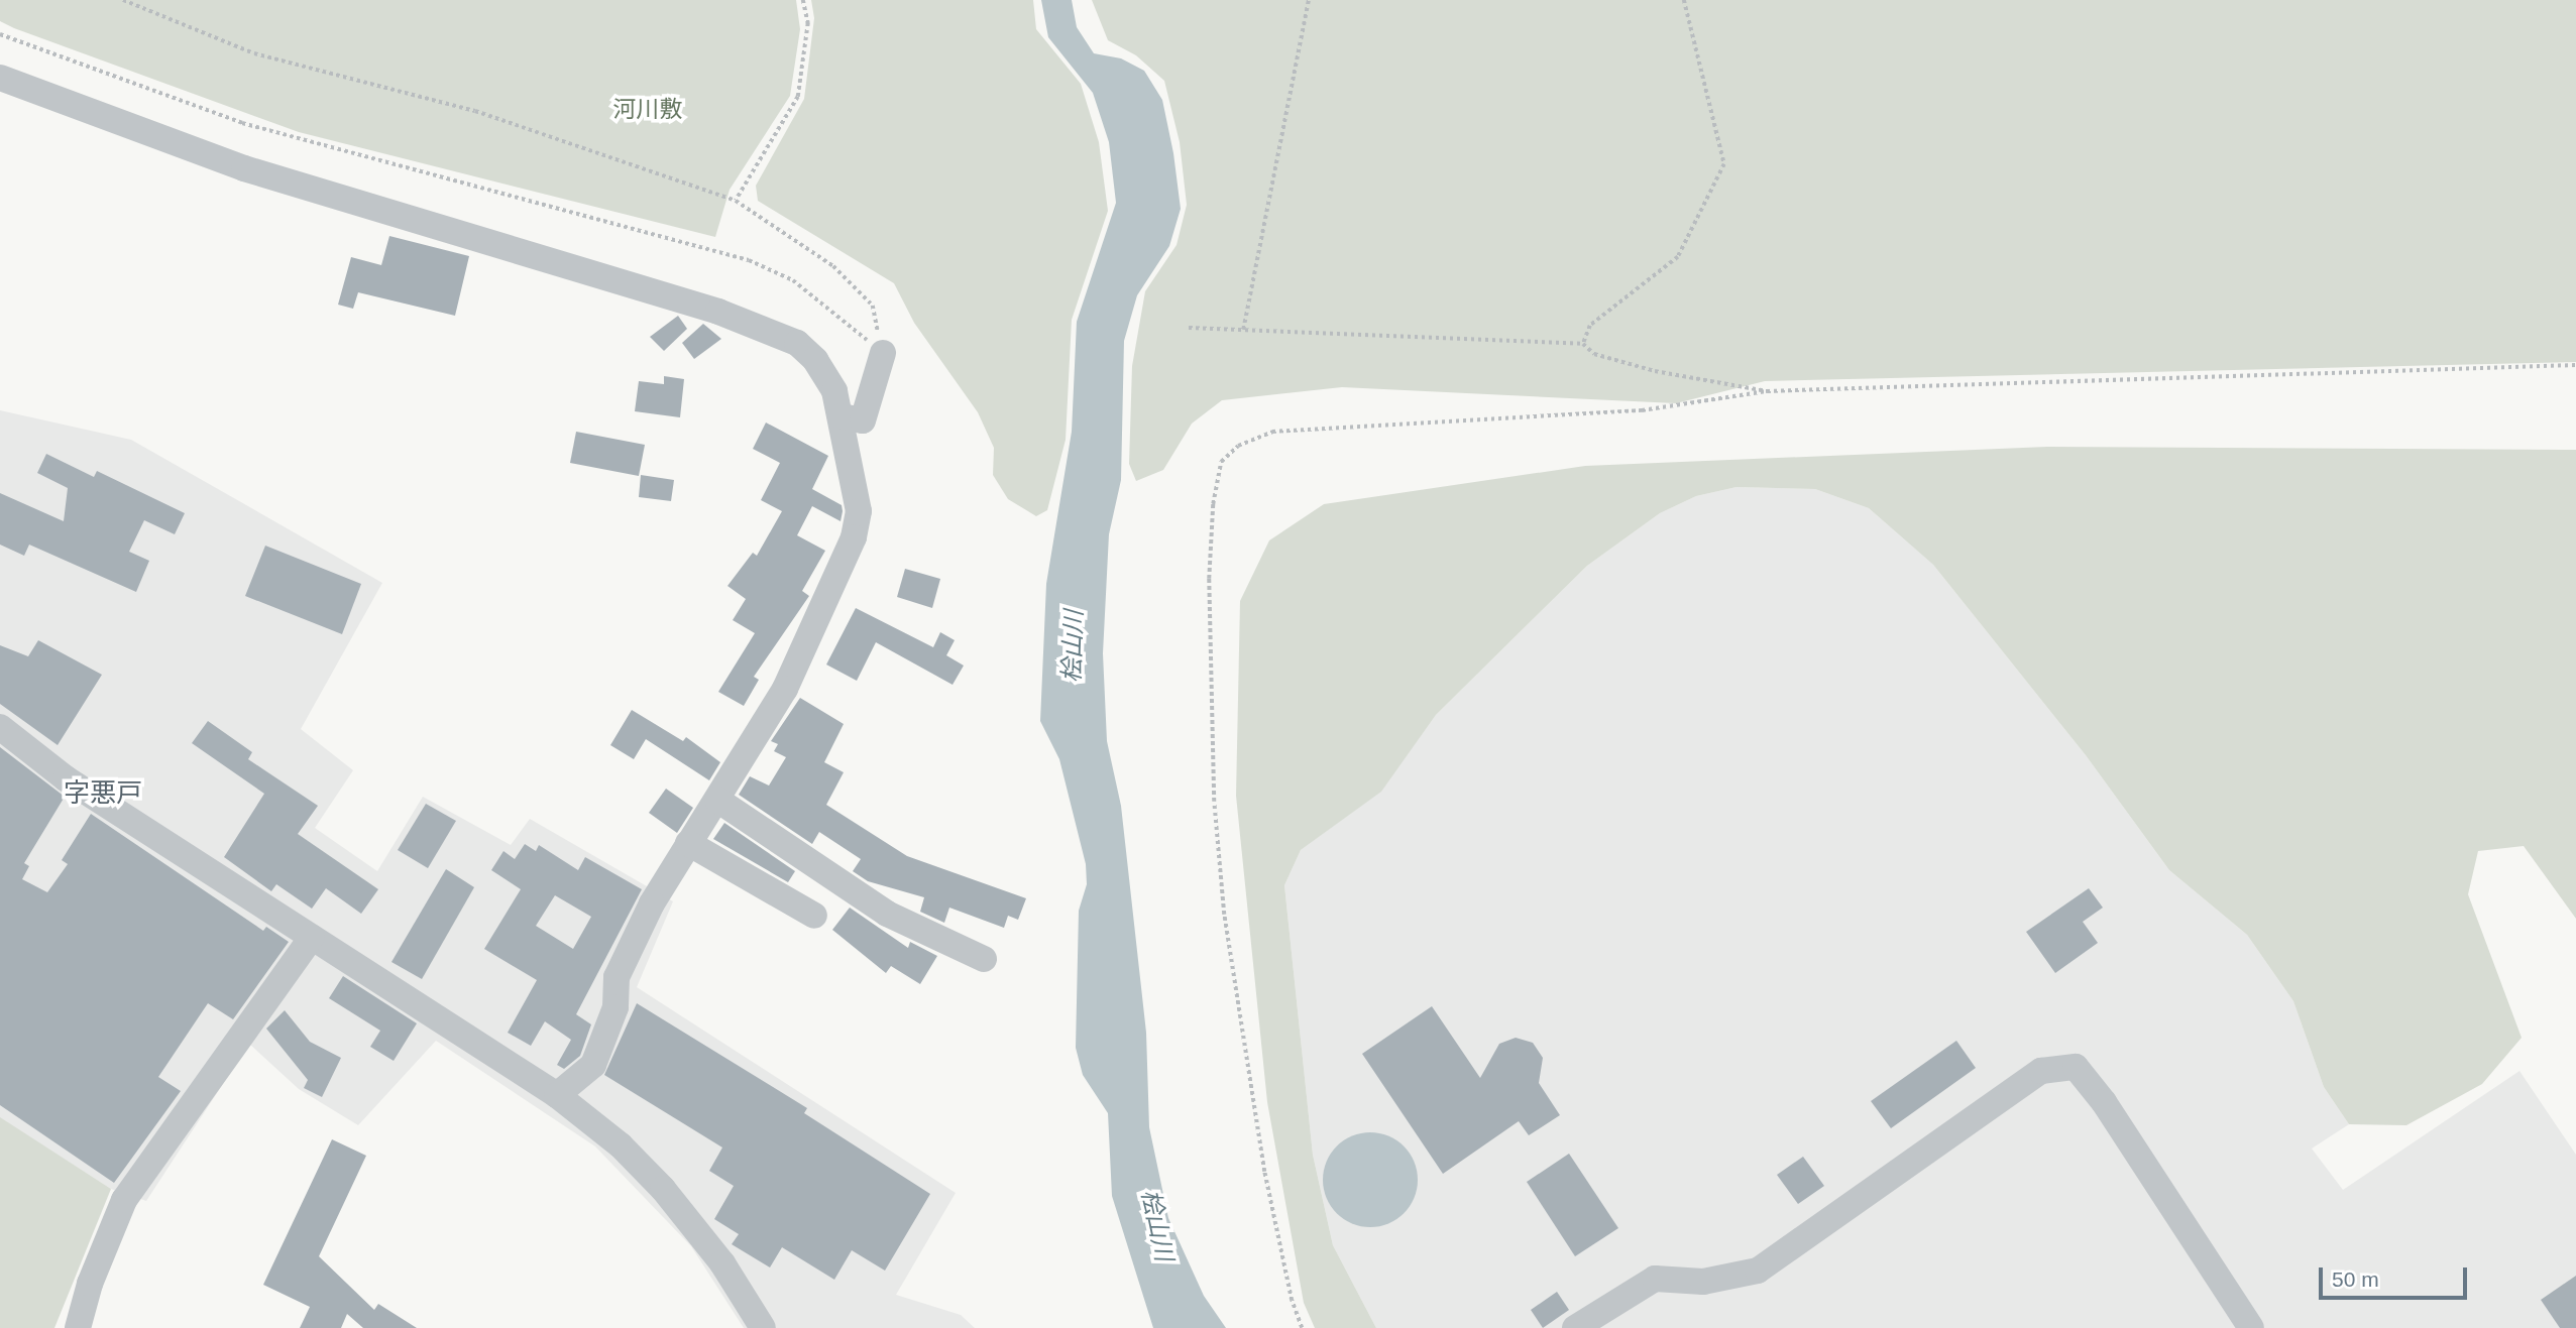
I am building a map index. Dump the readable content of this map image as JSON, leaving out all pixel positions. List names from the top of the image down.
{
  "districts": ["字悪戸"],
  "water": ["桧山川"],
  "parks": ["河川敷"],
  "scale_bar": "50 m"
}
